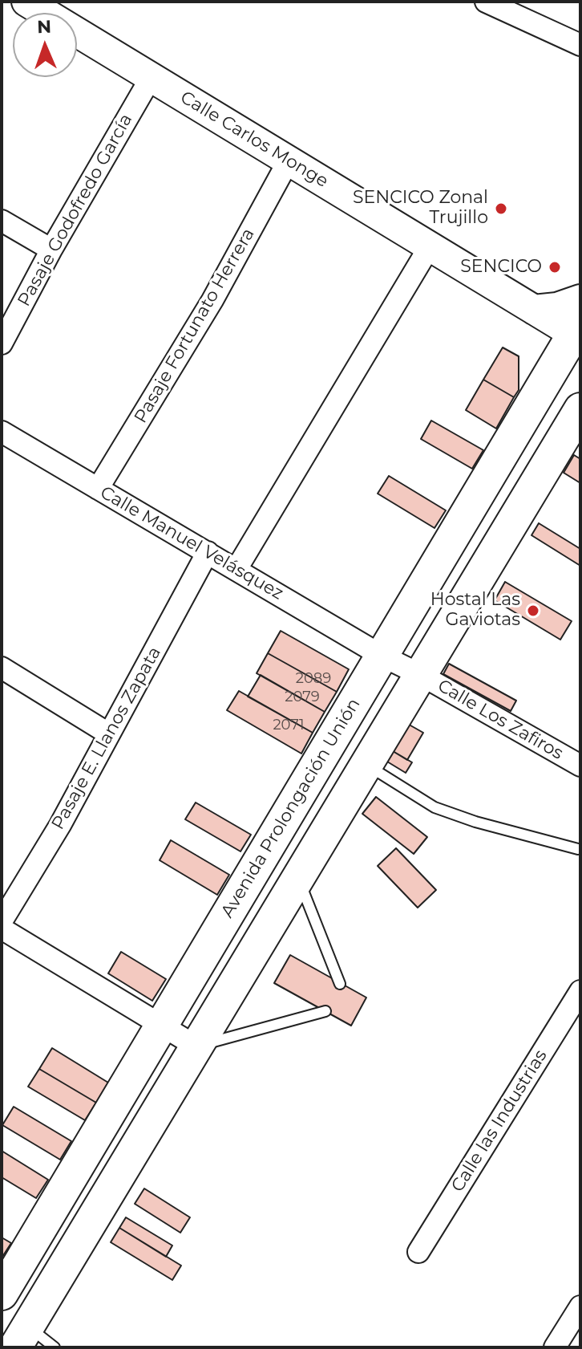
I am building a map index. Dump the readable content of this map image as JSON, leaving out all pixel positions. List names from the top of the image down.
{
  "streets": {
    "main road": ["Avenida Prolongación Unión"],
    "street": [
      "Calle Carlos Monge",
      "Pasaje Godofredo García",
      "Pasaje Fortunato Herrera",
      "Calle Manuel Velásquez",
      "Calle Los Zafiros",
      "Pasaje E. Llanos Zapata",
      "Calle las Industrias"
    ]
  },
  "crossings": [
    ["Calle Carlos Monge", "Pasaje Godofredo García"],
    ["Calle Carlos Monge", "Pasaje Fortunato Herrera"],
    ["Calle Carlos Monge", "Avenida Prolongación Unión"],
    ["Pasaje Fortunato Herrera", "Calle Manuel Velásquez"],
    ["Calle Manuel Velásquez", "Calle Los Zafiros"],
    ["Calle Manuel Velásquez", "Pasaje E. Llanos Zapata"],
    ["Calle Manuel Velásquez", "Avenida Prolongación Unión"]
  ],
  "places": ["SENCICO Zonal Trujillo", "SENCICO", "Hostal Las Gaviotas"],
  "house_numbers": ["2089", "2079", "2071"],
  "north": "top"
}
